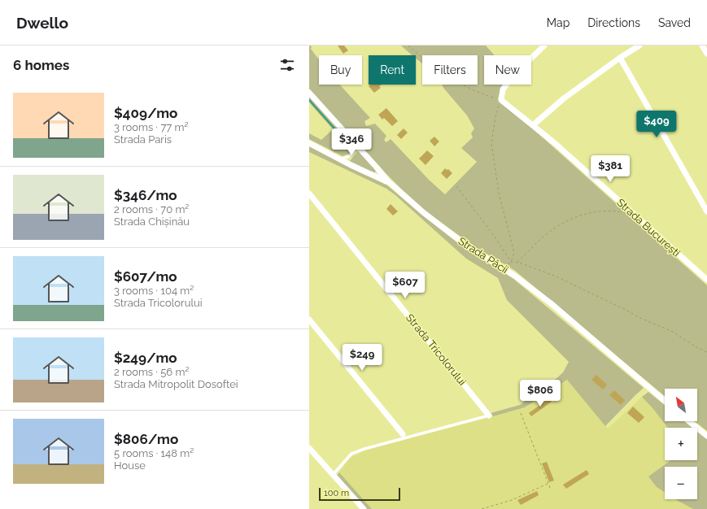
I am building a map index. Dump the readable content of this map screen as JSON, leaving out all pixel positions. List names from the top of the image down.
{
  "streets": {
    "street": ["Strada București", "Strada Păcii", "Strada Tricolorului"]
  },
  "scale_bar": "100 m",
  "north": "top left",
  "page": {
    "header": "Dwello",
    "nav": ["Map", "Directions", "Saved"],
    "heading": "6 homes",
    "chip": [
      "Buy",
      "Rent",
      "Filters",
      "New"
    ],
    "list": [
      {
        "name": "$409/mo",
        "note": "3 rooms · 77 m² · Strada Paris"
      },
      {
        "name": "$346/mo",
        "note": "2 rooms · 70 m² · Strada Chișinău"
      },
      {
        "name": "$607/mo",
        "note": "3 rooms · 104 m² · Strada Tricolorului"
      },
      {
        "name": "$249/mo",
        "note": "2 rooms · 56 m² · Strada Mitropolit Dosoftei"
      },
      {
        "name": "$806/mo",
        "note": "5 rooms · 148 m² · House"
      }
    ],
    "price": [
      "$409",
      "$346",
      "$381",
      "$607",
      "$249",
      "$806"
    ],
    "map_buttons": ["+", "−"],
    "scale": "100 m"
  }
}
